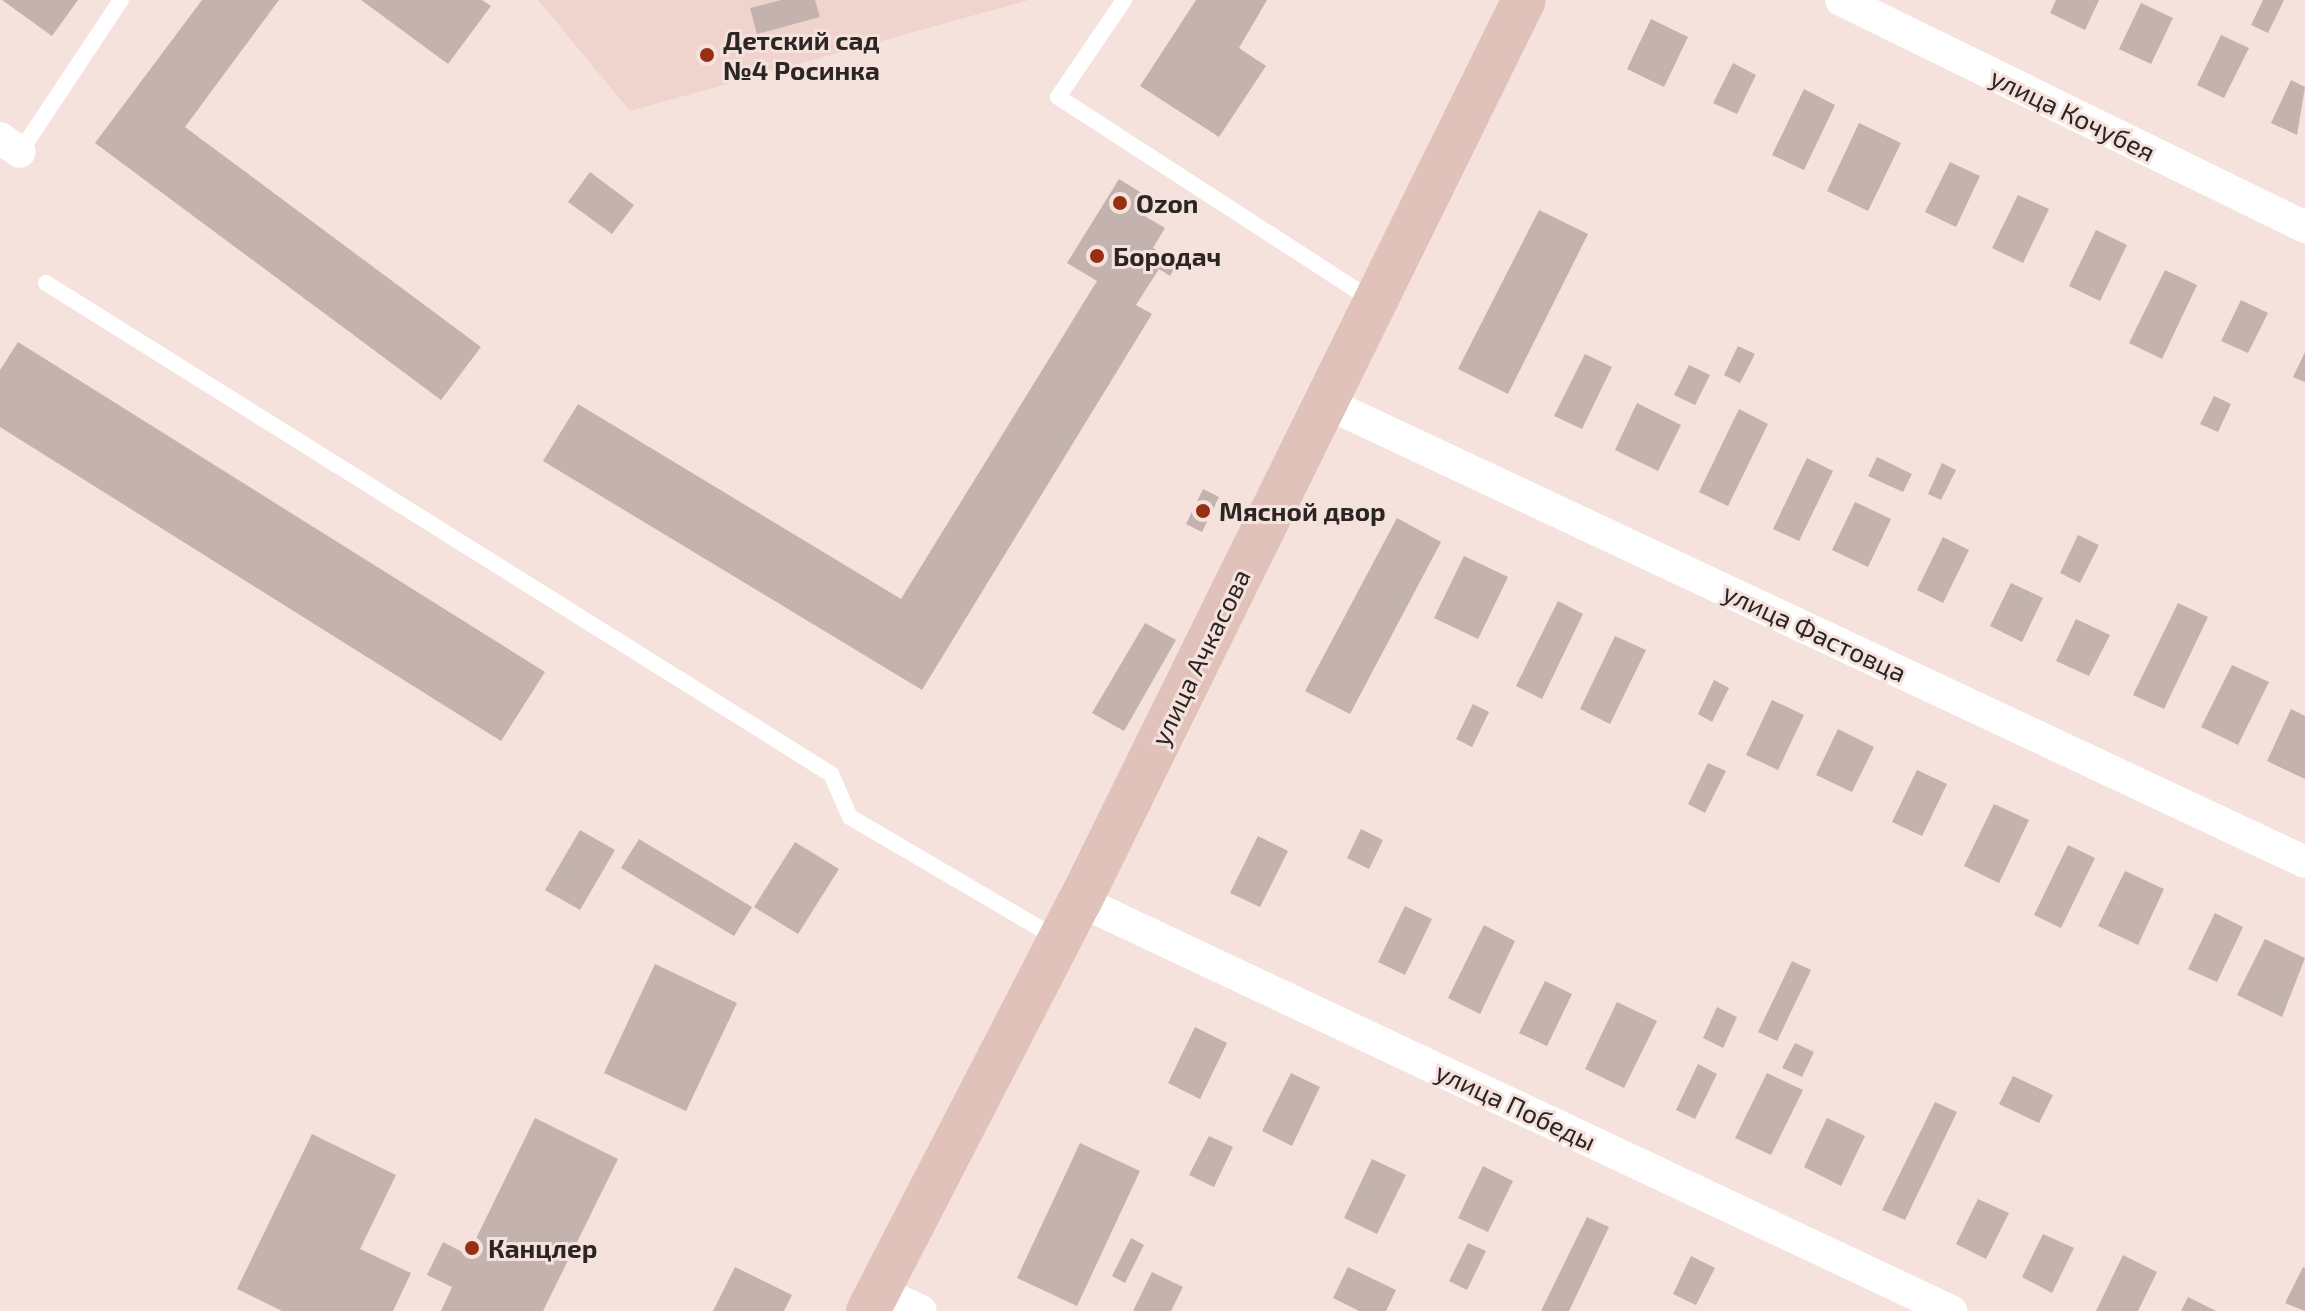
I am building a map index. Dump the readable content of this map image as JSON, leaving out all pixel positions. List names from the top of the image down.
{
  "streets": {
    "street": [
      "улица Кочубея",
      "улица Фастовца",
      "улица Ачкасова",
      "улица Победы"
    ]
  },
  "crossings": [
    ["улица Фастовца", "улица Ачкасова"],
    ["улица Ачкасова", "улица Победы"]
  ],
  "places": [
    "Детский сад №4 Росинка",
    "Ozon",
    "Бородач",
    "Мясной двор",
    "Канцлер"
  ]
}
